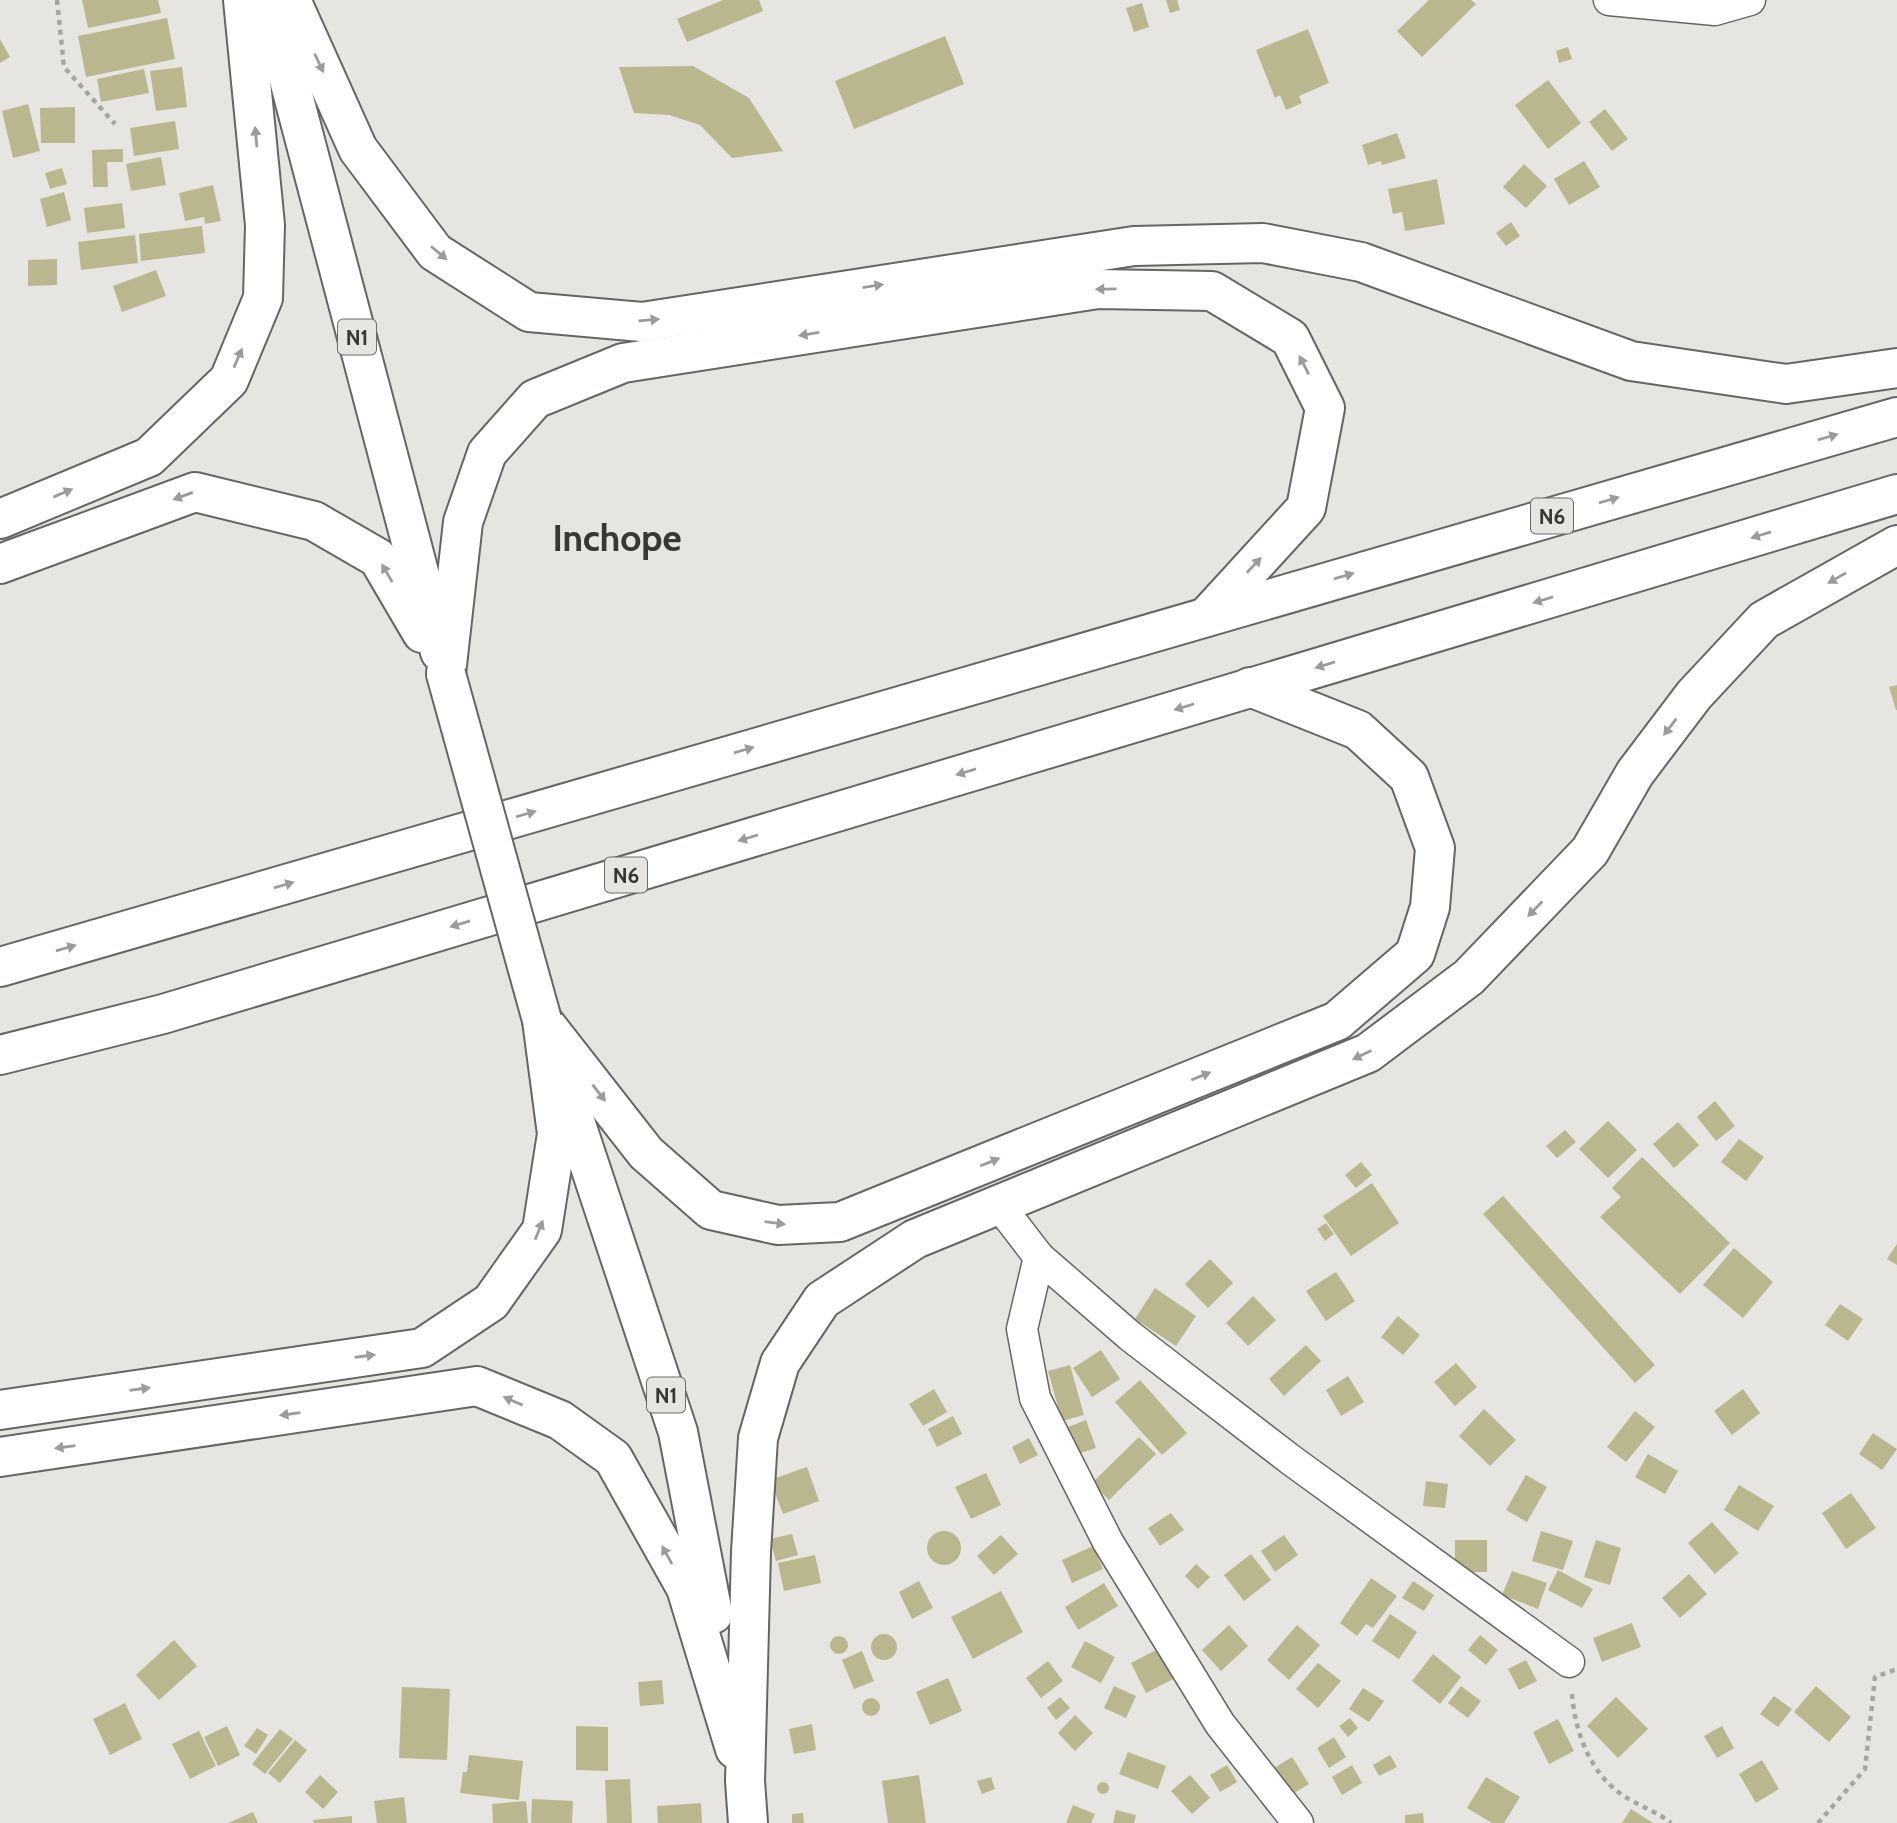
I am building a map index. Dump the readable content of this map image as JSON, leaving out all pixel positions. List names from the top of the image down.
{
  "streets": {
    "highway": ["N1", "N6"]
  },
  "districts": ["Inchope"]
}
